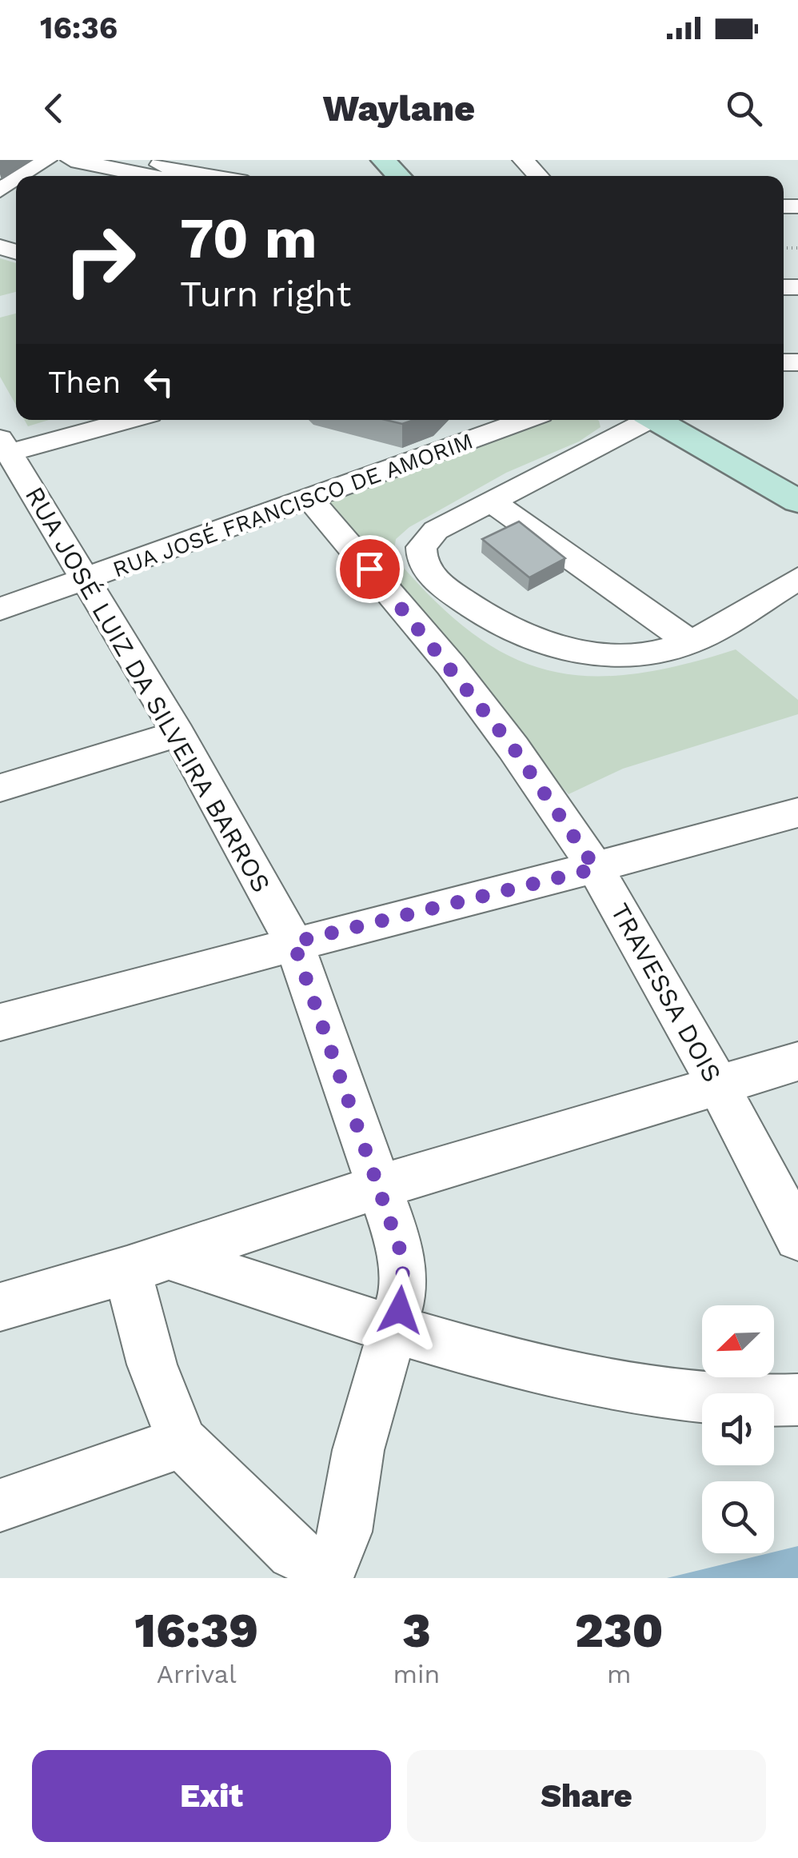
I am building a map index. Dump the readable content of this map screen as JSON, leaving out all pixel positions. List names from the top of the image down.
{
  "streets": {
    "street": ["RUA JOSÉ FRANCISCO DE AMORIM", "RUA JOSÉ LUIZ DA SILVEIRA BARROS", "TRAVESSA DOIS"]
  },
  "crossings": [
    ["RUA JOSÉ FRANCISCO DE AMORIM", "RUA JOSÉ LUIZ DA SILVEIRA BARROS"],
    ["RUA JOSÉ FRANCISCO DE AMORIM", "TRAVESSA DOIS"]
  ],
  "north": "bottom left",
  "page": {
    "status": "16:36",
    "header": "Waylane",
    "turn": ["70 m", "Turn right"],
    "then": "Then",
    "eta": [
      "16:39",
      "Arrival",
      "3",
      "min",
      "230",
      "m"
    ],
    "buttons": ["Exit", "Share"]
  }
}
